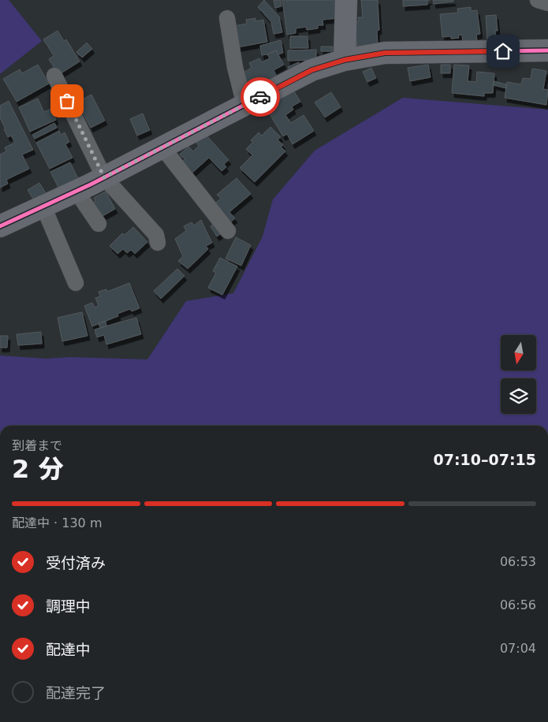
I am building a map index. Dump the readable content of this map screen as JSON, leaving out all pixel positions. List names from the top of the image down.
{
  "north": "bottom",
  "page": {
    "heading": ["2 分", "到着まで", "07:10–07:15"],
    "bar": "配達中 · 130 m",
    "list": [
      ["受付済み", "06:53"],
      ["調理中", "06:56"],
      ["配達中", "07:04"],
      "配達完了"
    ]
  }
}
